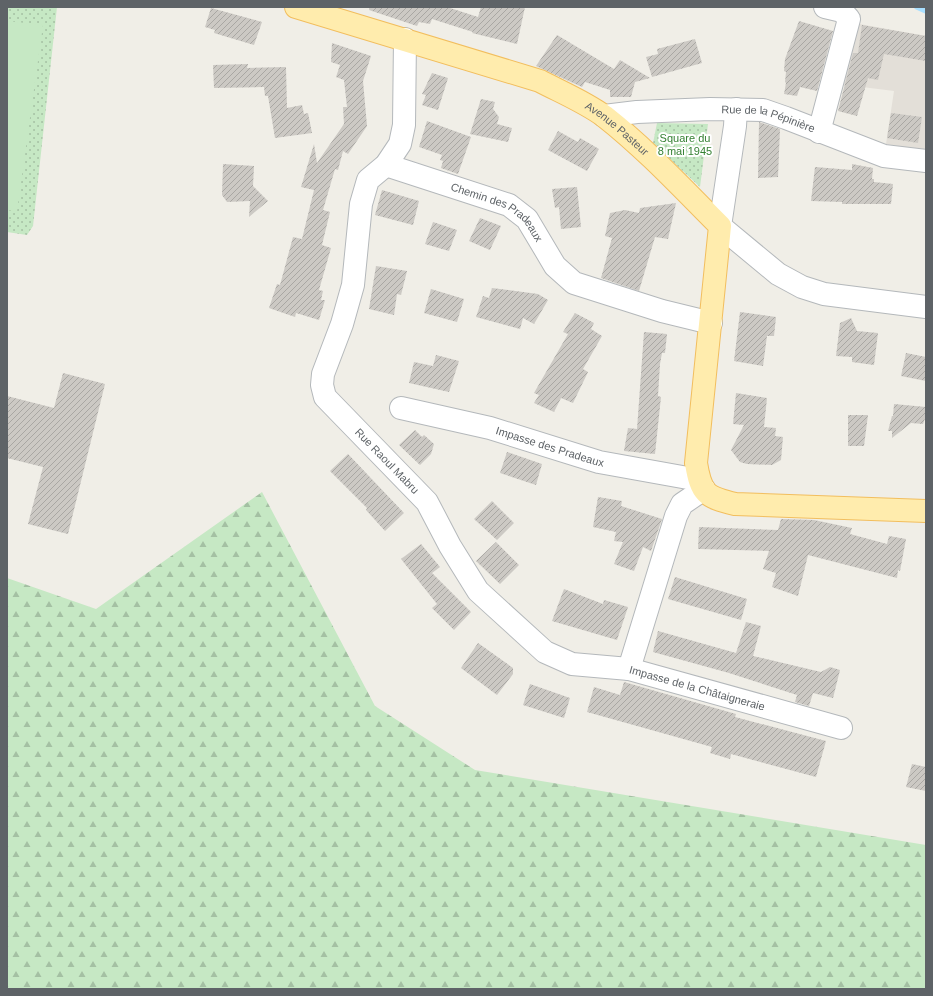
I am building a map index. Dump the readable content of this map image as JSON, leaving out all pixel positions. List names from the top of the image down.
{
  "streets": {
    "main road": ["Avenue Pasteur"],
    "street": [
      "Rue de la Pépinière",
      "Chemin des Pradeaux",
      "Impasse des Pradeaux",
      "Rue Raoul Mabru",
      "Impasse de la Châtaigneraie"
    ]
  },
  "crossings": [
    ["Rue de la Pépinière", "Avenue Pasteur"],
    ["Chemin des Pradeaux", "Rue Raoul Mabru"],
    ["Impasse des Pradeaux", "Impasse de la Châtaigneraie"],
    ["Rue Raoul Mabru", "Impasse de la Châtaigneraie"]
  ],
  "parks": ["Square du 8 mai 1945"]
}
